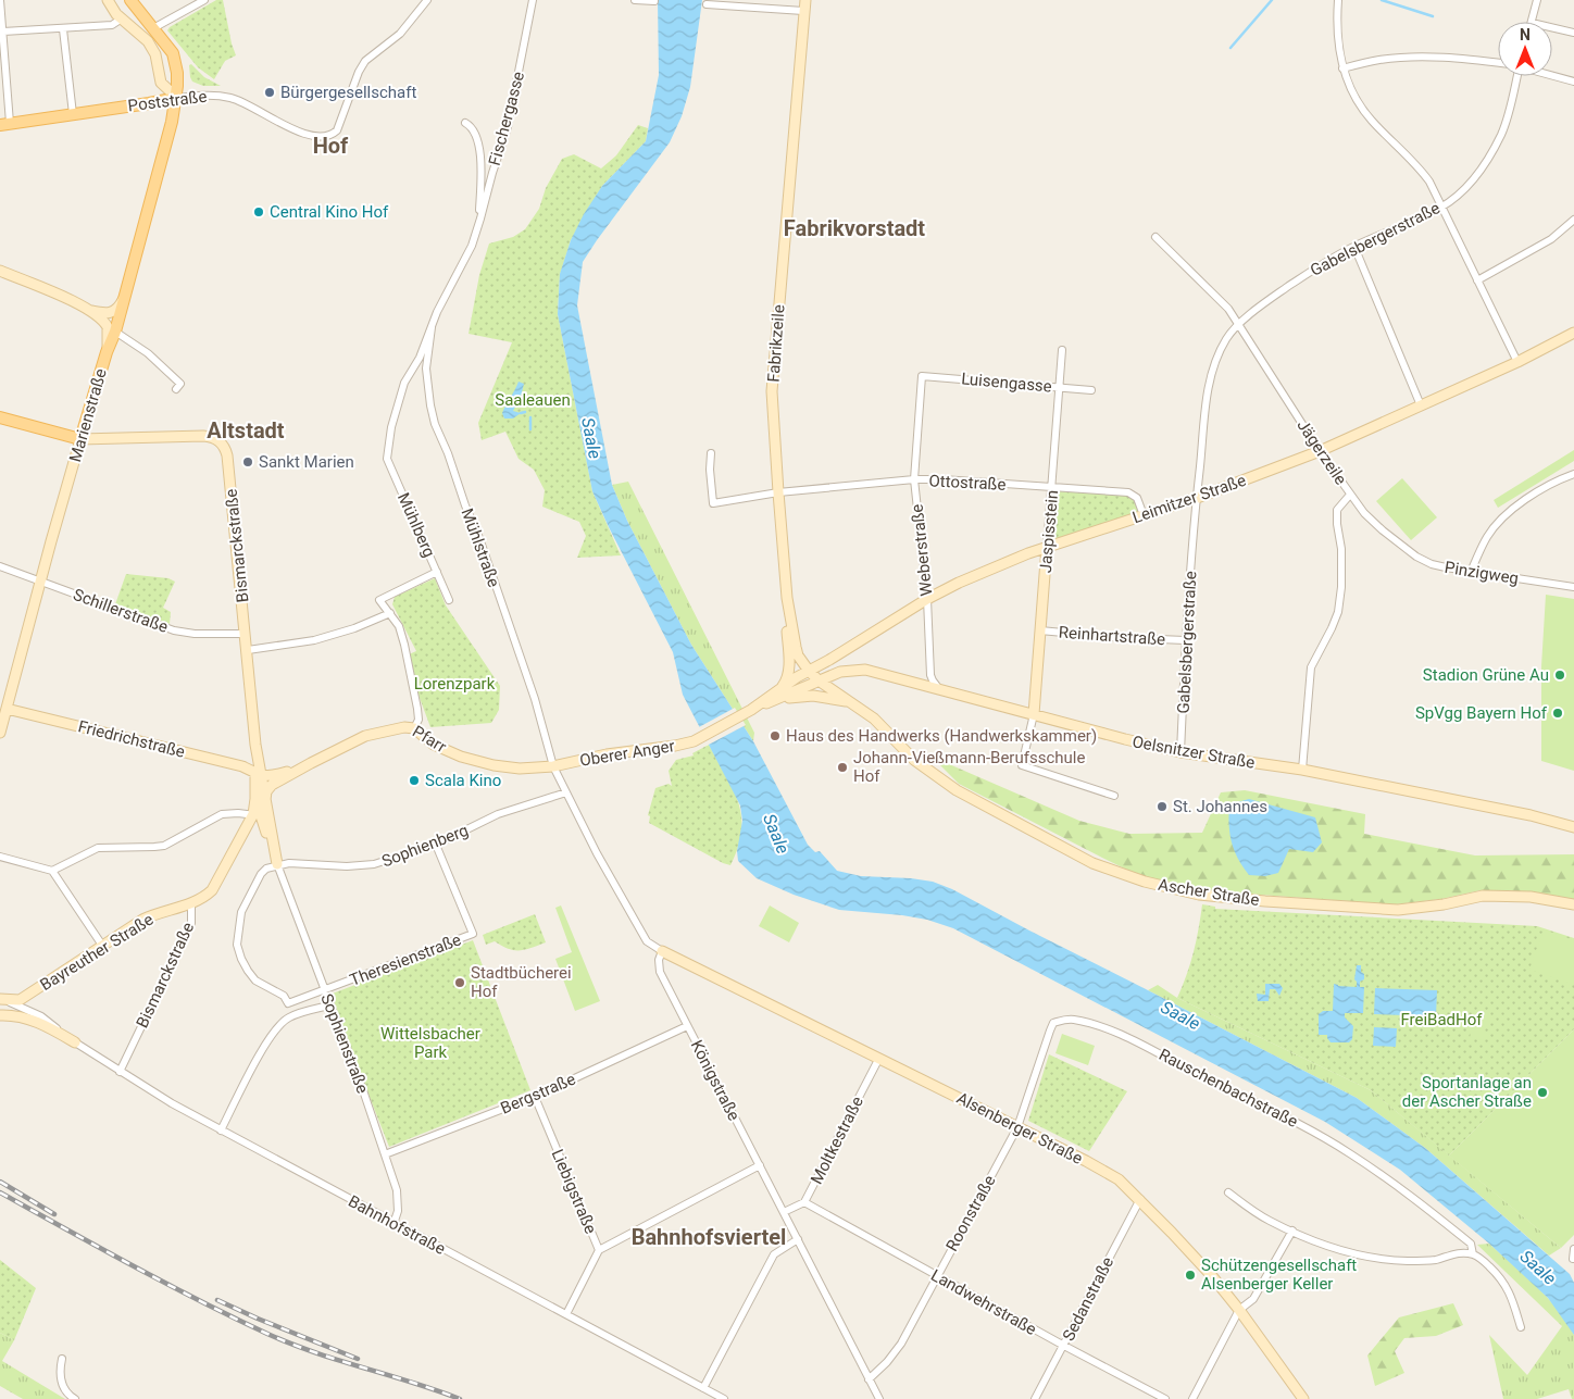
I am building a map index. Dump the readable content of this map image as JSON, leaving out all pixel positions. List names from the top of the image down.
{
  "streets": {
    "main road": ["Poststraße", "Marienstraße"],
    "street": [
      "Fischergasse",
      "Gabelsbergerstraße",
      "Fabrikzeile",
      "Luisengasse",
      "Jägerzeile",
      "Ottostraße",
      "Leimitzer Straße",
      "Mühlberg",
      "Jaspisstein",
      "Bismarckstraße",
      "Mühlstraße",
      "Weberstraße",
      "Pinzigweg",
      "Schillerstraße",
      "Reinhartstraße",
      "Friedrichstraße",
      "Pfarr",
      "Oelsnitzer Straße",
      "Oberer Anger",
      "Sophienberg",
      "Ascher Straße",
      "Bayreuther Straße",
      "Theresienstraße",
      "Sophienstraße",
      "Königstraße",
      "Rauschenbachstraße",
      "Bergstraße",
      "Alsenberger Straße",
      "Moltkestraße",
      "Liebigstraße",
      "Roonstraße",
      "Bahnhofstraße",
      "Sedanstraße",
      "Landwehrstraße"
    ]
  },
  "crossings": [
    ["Poststraße", "Marienstraße"],
    ["Fischergasse", "Mühlberg"],
    ["Fischergasse", "Mühlstraße"],
    ["Gabelsbergerstraße", "Jägerzeile"],
    ["Gabelsbergerstraße", "Leimitzer Straße"],
    ["Gabelsbergerstraße", "Reinhartstraße"],
    ["Gabelsbergerstraße", "Oelsnitzer Straße"],
    ["Fabrikzeile", "Ottostraße"],
    ["Fabrikzeile", "Leimitzer Straße"],
    ["Fabrikzeile", "Oelsnitzer Straße"],
    ["Fabrikzeile", "Ascher Straße"],
    ["Luisengasse", "Jaspisstein"],
    ["Luisengasse", "Weberstraße"],
    ["Marienstraße", "Bismarckstraße"],
    ["Marienstraße", "Schillerstraße"],
    ["Marienstraße", "Friedrichstraße"],
    ["Jägerzeile", "Leimitzer Straße"],
    ["Jägerzeile", "Pinzigweg"],
    ["Jägerzeile", "Oelsnitzer Straße"],
    ["Ottostraße", "Leimitzer Straße"],
    ["Ottostraße", "Jaspisstein"],
    ["Ottostraße", "Weberstraße"],
    ["Leimitzer Straße", "Jaspisstein"],
    ["Leimitzer Straße", "Weberstraße"],
    ["Leimitzer Straße", "Oberer Anger"],
    ["Jaspisstein", "Reinhartstraße"],
    ["Jaspisstein", "Oelsnitzer Straße"],
    ["Bismarckstraße", "Schillerstraße"],
    ["Bismarckstraße", "Pfarr"],
    ["Bismarckstraße", "Bayreuther Straße"],
    ["Bismarckstraße", "Sophienstraße"],
    ["Bismarckstraße", "Bahnhofstraße"],
    ["Mühlstraße", "Pfarr"],
    ["Mühlstraße", "Oberer Anger"],
    ["Weberstraße", "Oelsnitzer Straße"],
    ["Friedrichstraße", "Pfarr"],
    ["Friedrichstraße", "Sophienstraße"],
    ["Pfarr", "Oberer Anger"],
    ["Pfarr", "Sophienstraße"],
    ["Oelsnitzer Straße", "Ascher Straße"],
    ["Sophienberg", "Theresienstraße"],
    ["Sophienberg", "Sophienstraße"],
    ["Bayreuther Straße", "Bahnhofstraße"],
    ["Theresienstraße", "Sophienstraße"],
    ["Sophienstraße", "Bergstraße"],
    ["Sophienstraße", "Bahnhofstraße"],
    ["Königstraße", "Bergstraße"],
    ["Königstraße", "Alsenberger Straße"],
    ["Königstraße", "Moltkestraße"],
    ["Königstraße", "Roonstraße"],
    ["Rauschenbachstraße", "Alsenberger Straße"],
    ["Rauschenbachstraße", "Roonstraße"],
    ["Bergstraße", "Liebigstraße"],
    ["Alsenberger Straße", "Moltkestraße"],
    ["Alsenberger Straße", "Roonstraße"],
    ["Alsenberger Straße", "Sedanstraße"],
    ["Moltkestraße", "Landwehrstraße"],
    ["Liebigstraße", "Bahnhofstraße"],
    ["Roonstraße", "Landwehrstraße"],
    ["Sedanstraße", "Landwehrstraße"]
  ],
  "districts": [
    "Hof",
    "Fabrikvorstadt",
    "Altstadt",
    "Bahnhofsviertel"
  ],
  "water": ["Saale"],
  "parks": [
    "Saaleauen",
    "Lorenzpark",
    "FreiBadHof",
    "Wittelsbacher Park"
  ],
  "places": [
    "Bürgergesellschaft",
    "Central Kino Hof",
    "Sankt Marien",
    "Stadion Grüne Au",
    "SpVgg Bayern Hof",
    "Haus des Handwerks (Handwerkskammer)",
    "Johann-Vießmann-Berufsschule Hof",
    "Scala Kino",
    "St. Johannes",
    "Stadtbücherei Hof",
    "Sportanlage an der Ascher Straße",
    "Schützengesellschaft Alsenberger Keller"
  ],
  "north": "top"
}
